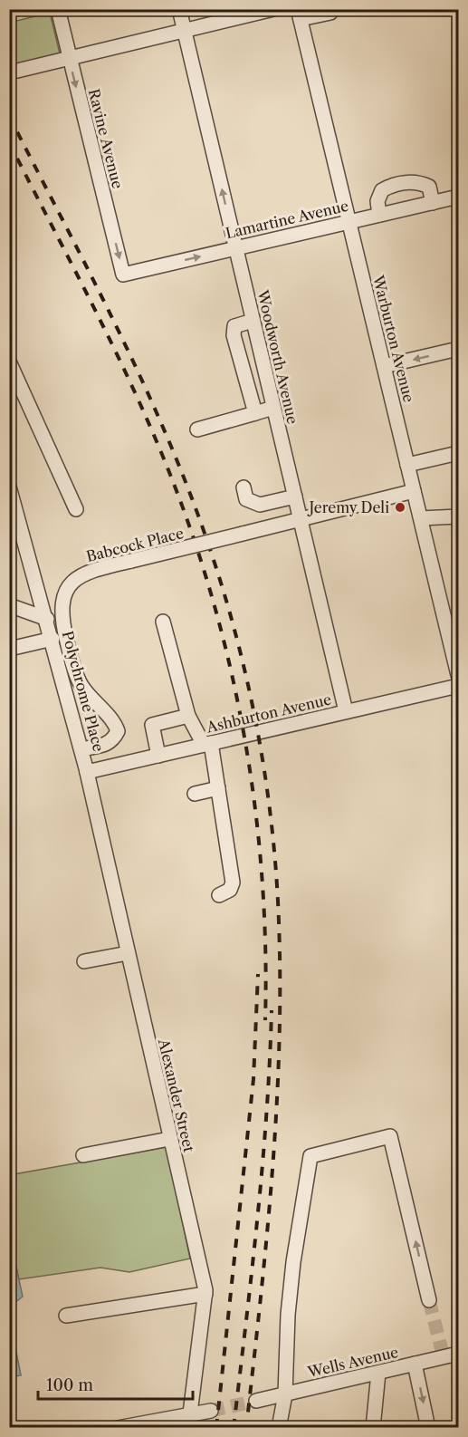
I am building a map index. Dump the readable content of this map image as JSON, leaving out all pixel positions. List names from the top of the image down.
{
  "streets": {
    "street": [
      "Ravine Avenue",
      "Lamartine Avenue",
      "Warburton Avenue",
      "Woodworth Avenue",
      "Babcock Place",
      "Polychrome Place",
      "Ashburton Avenue",
      "Alexander Street",
      "Wells Avenue"
    ]
  },
  "crossings": [
    ["Ravine Avenue", "Lamartine Avenue"],
    ["Lamartine Avenue", "Warburton Avenue"],
    ["Lamartine Avenue", "Woodworth Avenue"],
    ["Warburton Avenue", "Babcock Place"],
    ["Woodworth Avenue", "Babcock Place"],
    ["Woodworth Avenue", "Ashburton Avenue"],
    ["Babcock Place", "Polychrome Place"],
    ["Polychrome Place", "Ashburton Avenue"],
    ["Polychrome Place", "Alexander Street"],
    ["Ashburton Avenue", "Alexander Street"]
  ],
  "one_way": ["Ravine Avenue"],
  "places": ["Jeremy Deli"],
  "scale_bar": "100 m"
}
